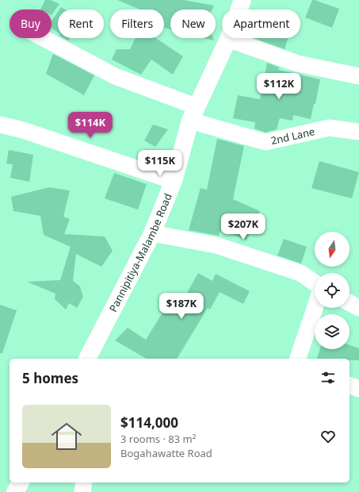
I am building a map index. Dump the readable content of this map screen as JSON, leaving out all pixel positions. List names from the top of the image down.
{
  "streets": {
    "street": ["2nd Lane", "Pannipitiya-Malambe Road"]
  },
  "crossings": [
    ["2nd Lane", "Pannipitiya-Malambe Road"]
  ],
  "north": "bottom",
  "page": {
    "chip": [
      "Buy",
      "Rent",
      "Filters",
      "New",
      "Apartment"
    ],
    "price": [
      "$112K",
      "$114K",
      "$115K",
      "$207K",
      "$187K"
    ],
    "heading": "5 homes",
    "list": [
      {
        "name": "$114,000",
        "note": "3 rooms · 83 m² · Bogahawatte Road"
      }
    ]
  }
}
